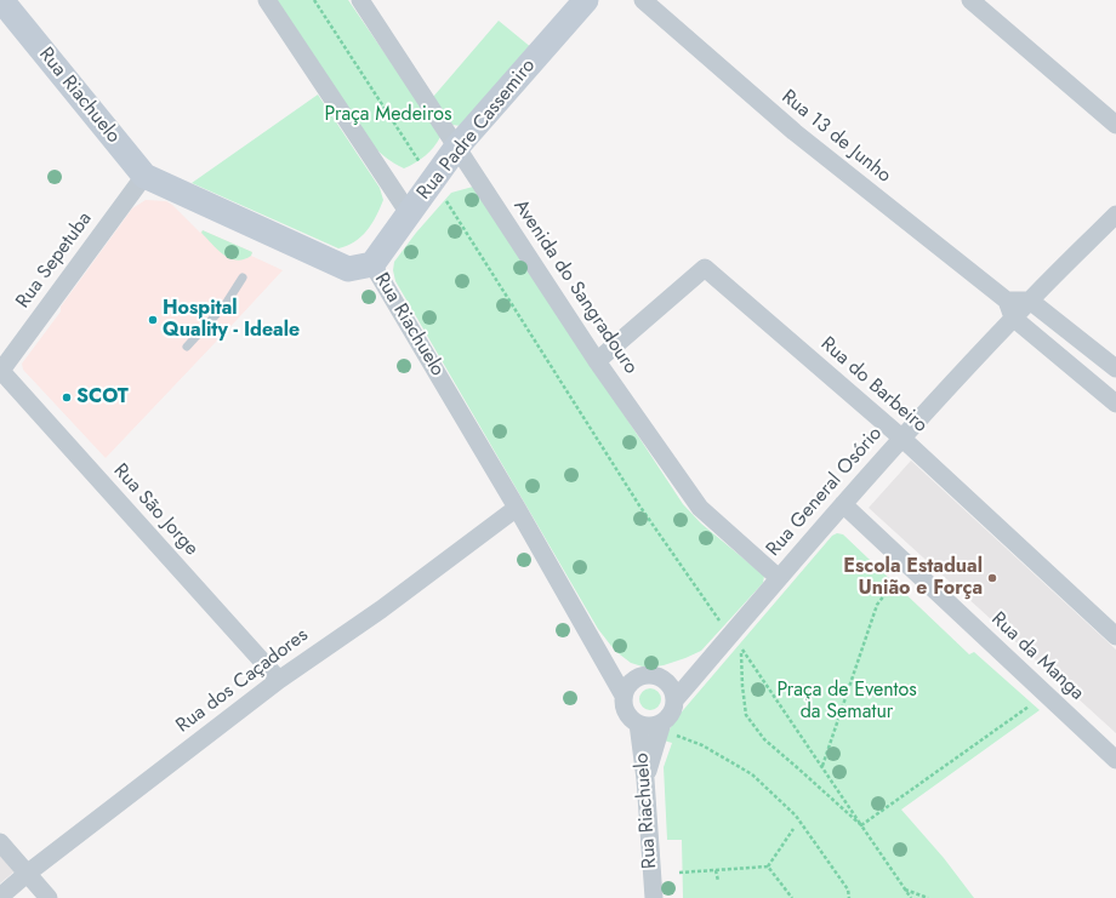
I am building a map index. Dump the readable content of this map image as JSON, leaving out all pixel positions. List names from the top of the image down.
{
  "streets": {
    "street": [
      "Rua Riachuelo",
      "Rua Padre Cassemiro",
      "Rua 13 de Junho",
      "Rua Sepetuba",
      "Avenida do Sangradouro",
      "Rua do Barbeiro",
      "Rua General Osório",
      "Rua São Jorge",
      "Rua da Manga",
      "Rua dos Caçadores"
    ]
  },
  "crossings": [
    ["Rua Riachuelo", "Rua Padre Cassemiro"],
    ["Rua Riachuelo", "Rua Sepetuba"],
    ["Rua Riachuelo", "Rua General Osório"],
    ["Rua Riachuelo", "Rua dos Caçadores"],
    ["Rua Padre Cassemiro", "Avenida do Sangradouro"],
    ["Rua 13 de Junho", "Rua General Osório"],
    ["Rua Sepetuba", "Rua São Jorge"],
    ["Avenida do Sangradouro", "Rua do Barbeiro"],
    ["Avenida do Sangradouro", "Rua General Osório"],
    ["Rua do Barbeiro", "Rua General Osório"],
    ["Rua General Osório", "Rua da Manga"],
    ["Rua São Jorge", "Rua dos Caçadores"]
  ],
  "parks": ["Praça Medeiros", "Praça de Eventos da Sematur"],
  "places": ["Hospital Quality - Ideale", "SCOT", "Escola Estadual União e Força"]
}
